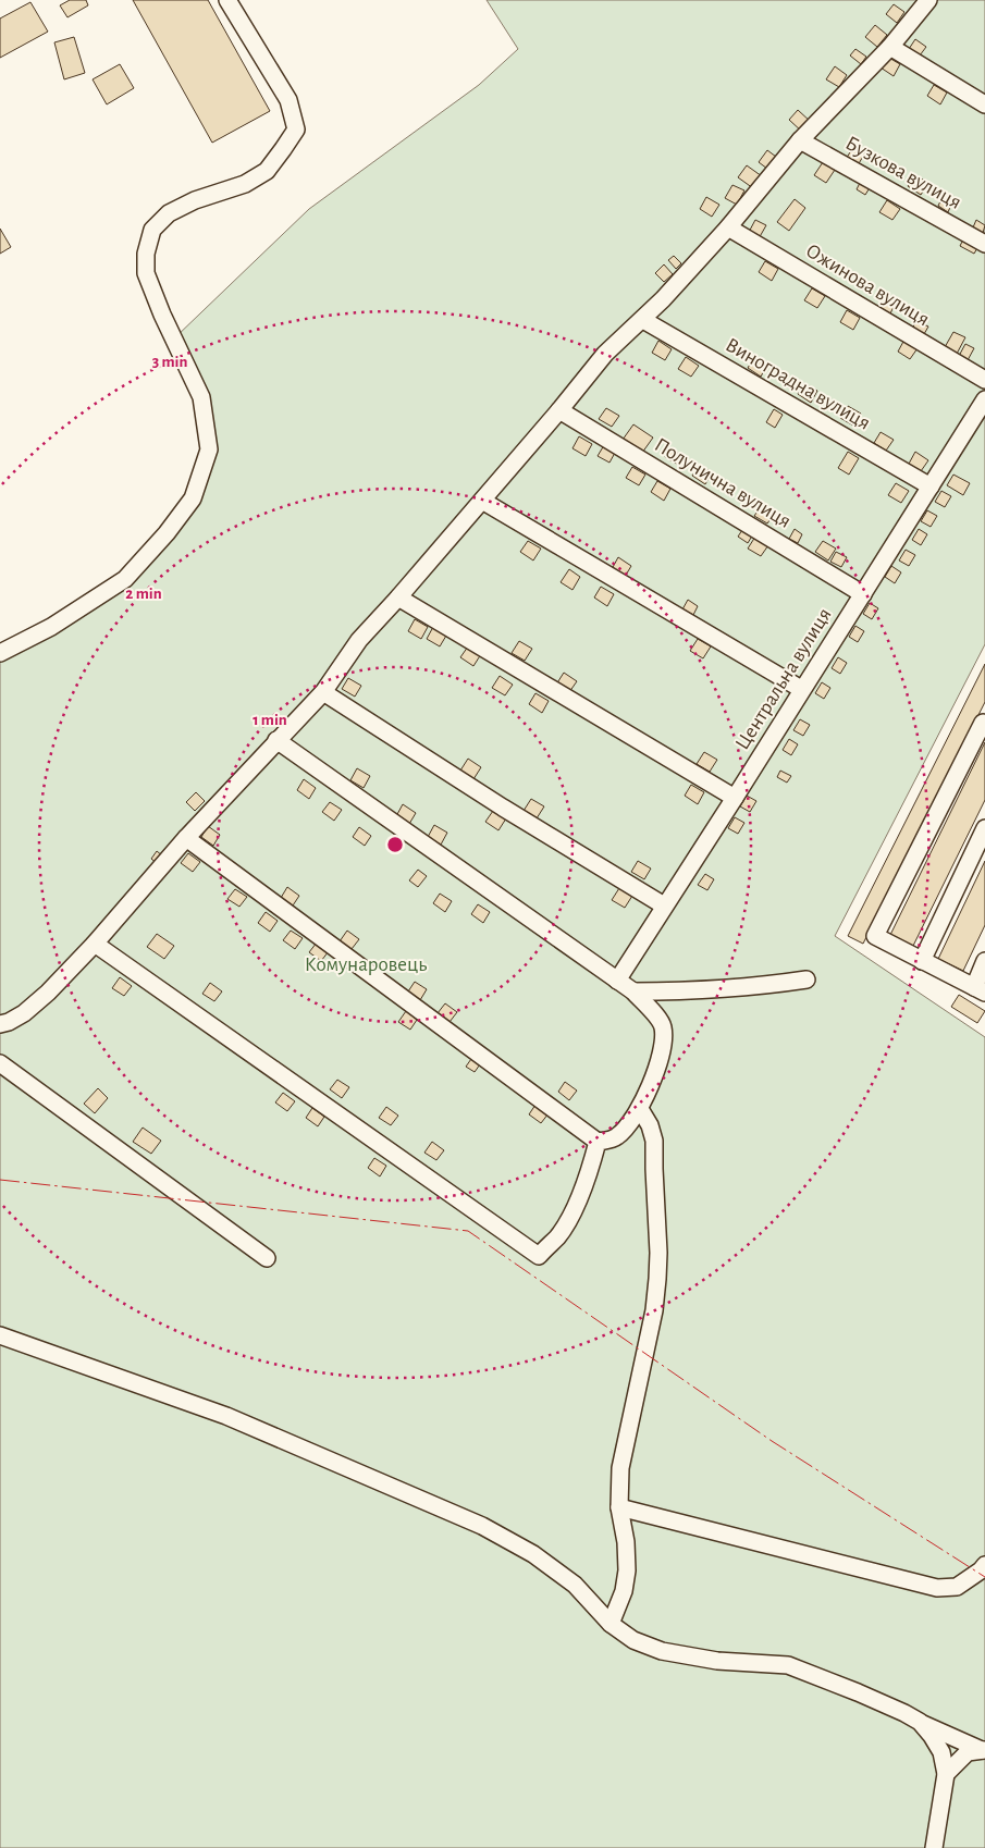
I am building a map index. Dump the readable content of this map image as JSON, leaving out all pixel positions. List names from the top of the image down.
{
  "streets": {
    "lane": [
      "Бузкова вулиця",
      "Ожинова вулиця",
      "Виноградна вулиця",
      "Полунична вулиця",
      "Центральна вулиця"
    ]
  },
  "crossings": [
    ["Виноградна вулиця", "Центральна вулиця"],
    ["Полунична вулиця", "Центральна вулиця"]
  ],
  "parks": ["Комунаровець"],
  "rings": ["3 min", "2 min", "1 min"]
}
